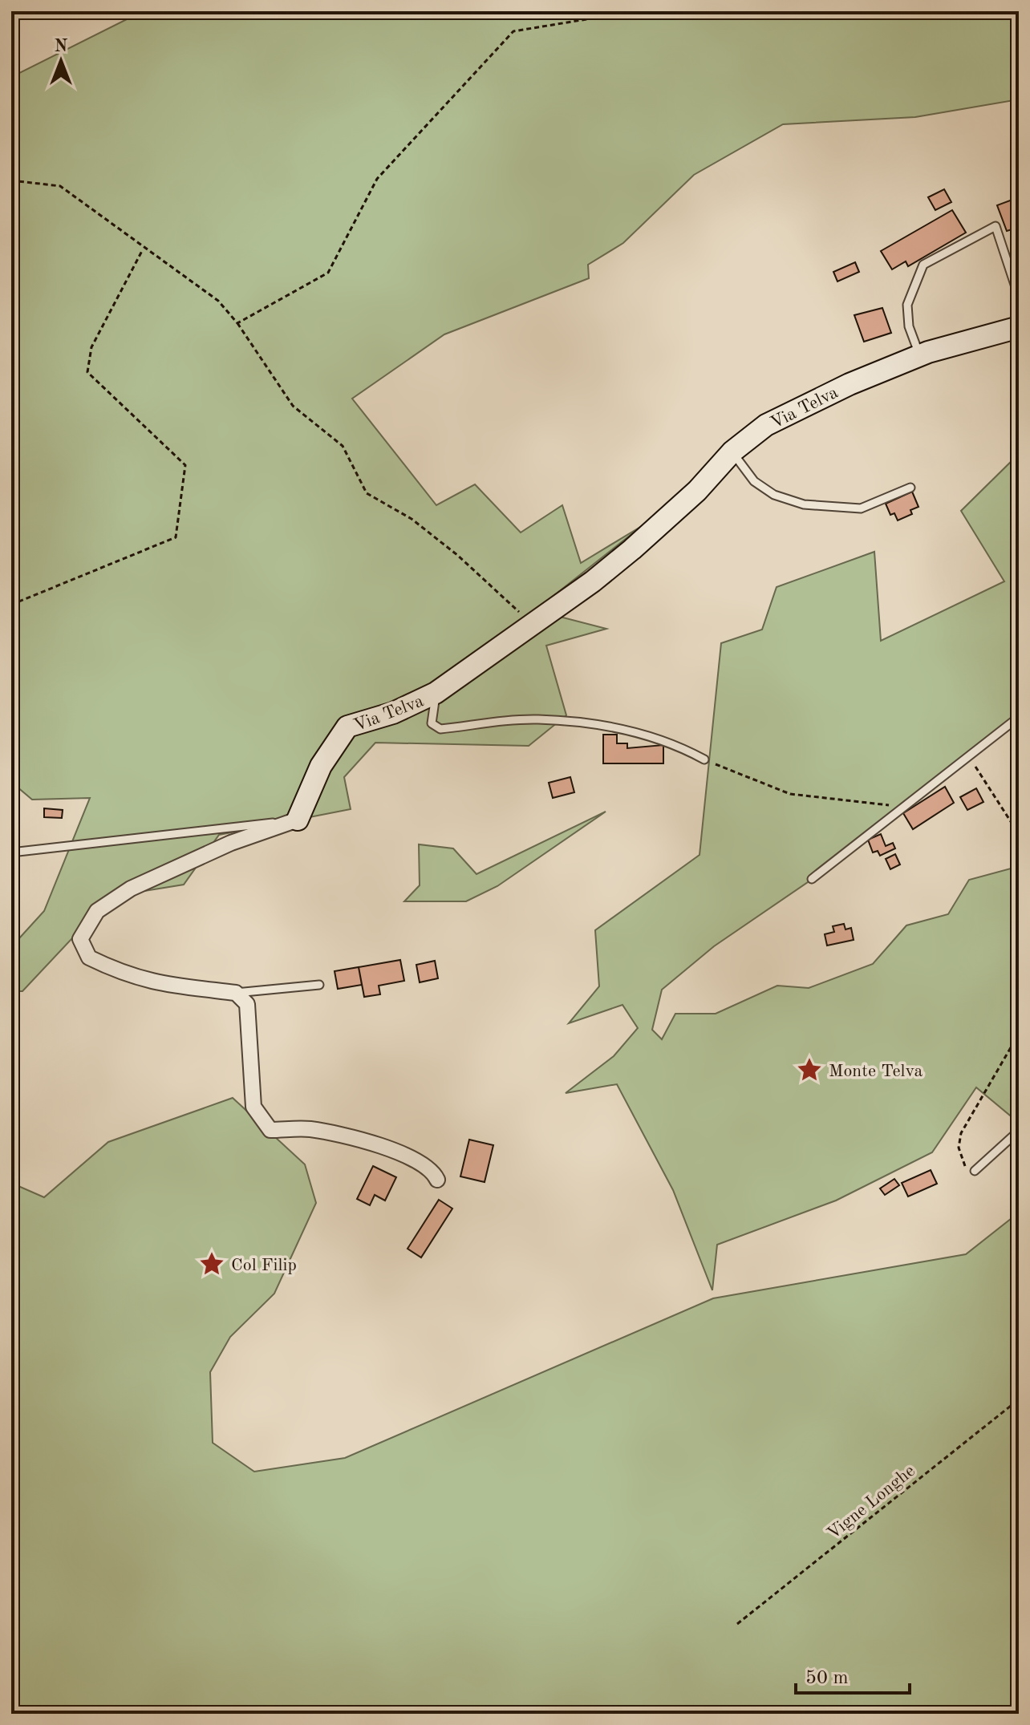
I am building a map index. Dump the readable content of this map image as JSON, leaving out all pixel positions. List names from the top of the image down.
{
  "streets": {
    "street": ["Via Telva"],
    "path": ["Vigne Longhe"]
  },
  "places": {
    "place": ["Monte Telva", "Col Filip"]
  },
  "scale_bar": "50 m",
  "north": "top"
}
